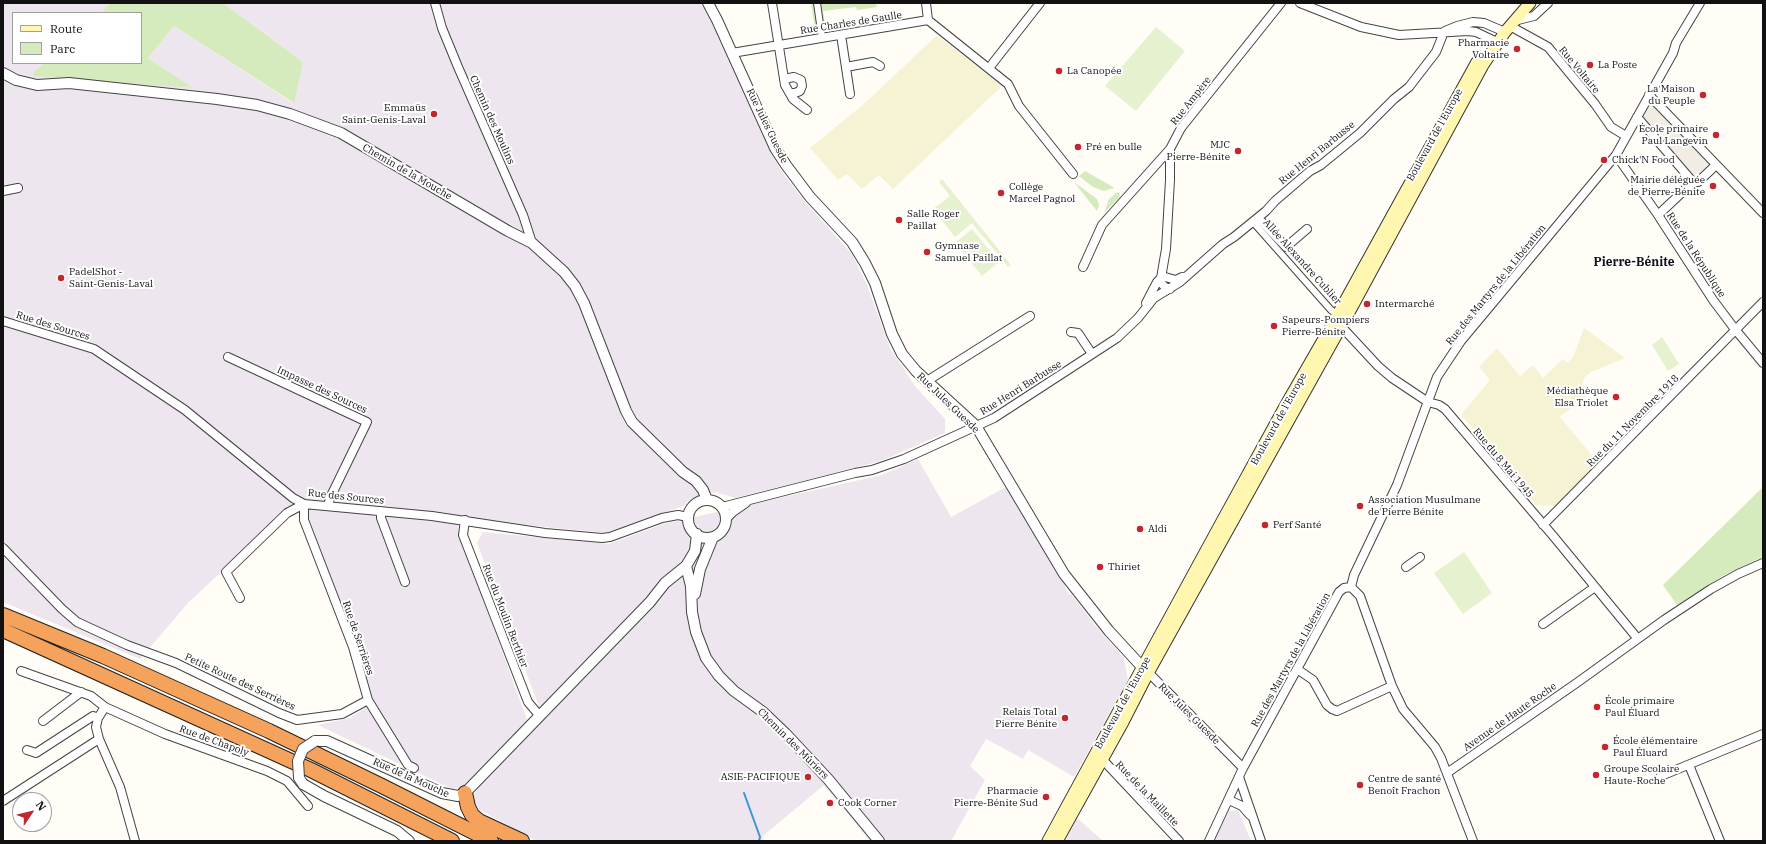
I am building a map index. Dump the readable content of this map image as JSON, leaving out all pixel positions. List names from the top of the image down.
{
  "streets": {
    "main road": ["Boulevard de l'Europe"],
    "street": [
      "Rue Charles de Gaulle",
      "Rue Voltaire",
      "Rue Ampère",
      "Chemin des Moulins",
      "Rue Jules Guesde",
      "Rue Henri Barbusse",
      "Chemin de la Mouche",
      "Rue de la République",
      "Allée Alexandre Cublier",
      "Rue des Martyrs de la Libération",
      "Rue des Sources",
      "Impasse des Sources",
      "Rue du 11 Novembre 1918",
      "Rue du 8 Mai 1945",
      "Rue du Moulin Berthier",
      "Rue de Serrières",
      "Petite Route des Serrières",
      "Avenue de Haute Roche",
      "Rue de Chapoly",
      "Chemin des Mûriers",
      "Rue de la Mouche",
      "Rue de la Maillette"
    ]
  },
  "crossings": [
    ["Rue Charles de Gaulle", "Rue Jules Guesde"],
    ["Rue Voltaire", "Boulevard de l'Europe"],
    ["Rue Voltaire", "Rue Henri Barbusse"],
    ["Rue Voltaire", "Rue des Martyrs de la Libération"],
    ["Rue Ampère", "Rue Henri Barbusse"],
    ["Chemin des Moulins", "Chemin de la Mouche"],
    ["Rue Jules Guesde", "Boulevard de l'Europe"],
    ["Rue Jules Guesde", "Rue Henri Barbusse"],
    ["Rue Jules Guesde", "Rue des Martyrs de la Libération"],
    ["Boulevard de l'Europe", "Allée Alexandre Cublier"],
    ["Boulevard de l'Europe", "Rue du 8 Mai 1945"],
    ["Boulevard de l'Europe", "Rue de la Maillette"],
    ["Rue Henri Barbusse", "Chemin de la Mouche"],
    ["Rue Henri Barbusse", "Allée Alexandre Cublier"],
    ["Rue Henri Barbusse", "Rue des Sources"],
    ["Rue Henri Barbusse", "Chemin des Mûriers"],
    ["Rue Henri Barbusse", "Rue de la Mouche"],
    ["Chemin de la Mouche", "Rue des Sources"],
    ["Chemin de la Mouche", "Chemin des Mûriers"],
    ["Chemin de la Mouche", "Rue de la Mouche"],
    ["Rue de la République", "Rue des Martyrs de la Libération"],
    ["Rue de la République", "Rue du 11 Novembre 1918"],
    ["Allée Alexandre Cublier", "Rue du 8 Mai 1945"],
    ["Rue des Martyrs de la Libération", "Rue du 8 Mai 1945"],
    ["Rue des Sources", "Impasse des Sources"],
    ["Rue des Sources", "Rue du Moulin Berthier"],
    ["Rue des Sources", "Rue de Serrières"],
    ["Rue des Sources", "Chemin des Mûriers"],
    ["Rue des Sources", "Rue de la Mouche"],
    ["Rue du 11 Novembre 1918", "Rue du 8 Mai 1945"],
    ["Rue du 8 Mai 1945", "Avenue de Haute Roche"],
    ["Rue du Moulin Berthier", "Rue de la Mouche"],
    ["Rue de Serrières", "Petite Route des Serrières"],
    ["Chemin des Mûriers", "Rue de la Mouche"]
  ],
  "districts": ["Pierre-Bénite"],
  "places": [
    "Pharmacie Voltaire",
    "La Poste",
    "La Canopée",
    "La Maison du Peuple",
    "Emmaüs Saint-Genis-Laval",
    "École primaire Paul Langevin",
    "Pré en bulle",
    "MJC Pierre-Bénite",
    "Chick'N Food",
    "Mairie déléguée de Pierre-Bénite",
    "Collège Marcel Pagnol",
    "Salle Roger Paillat",
    "Gymnase Samuel Paillat",
    "PadelShot - Saint-Genis-Laval",
    "Intermarché",
    "Sapeurs-Pompiers Pierre-Bénite",
    "Médiathèque Elsa Triolet",
    "Association Musulmane de Pierre Bénite",
    "Perf Santé",
    "Aldi",
    "Thiriet",
    "École primaire Paul Éluard",
    "Relais Total Pierre Bénite",
    "École élémentaire Paul Éluard",
    "Groupe Scolaire Haute-Roche",
    "ASIE-PACIFIQUE",
    "Centre de santé Benoît Frachon",
    "Pharmacie Pierre-Bénite Sud",
    "Cook Corner"
  ],
  "legend": ["Route", "Parc"],
  "north": "top right"
}
